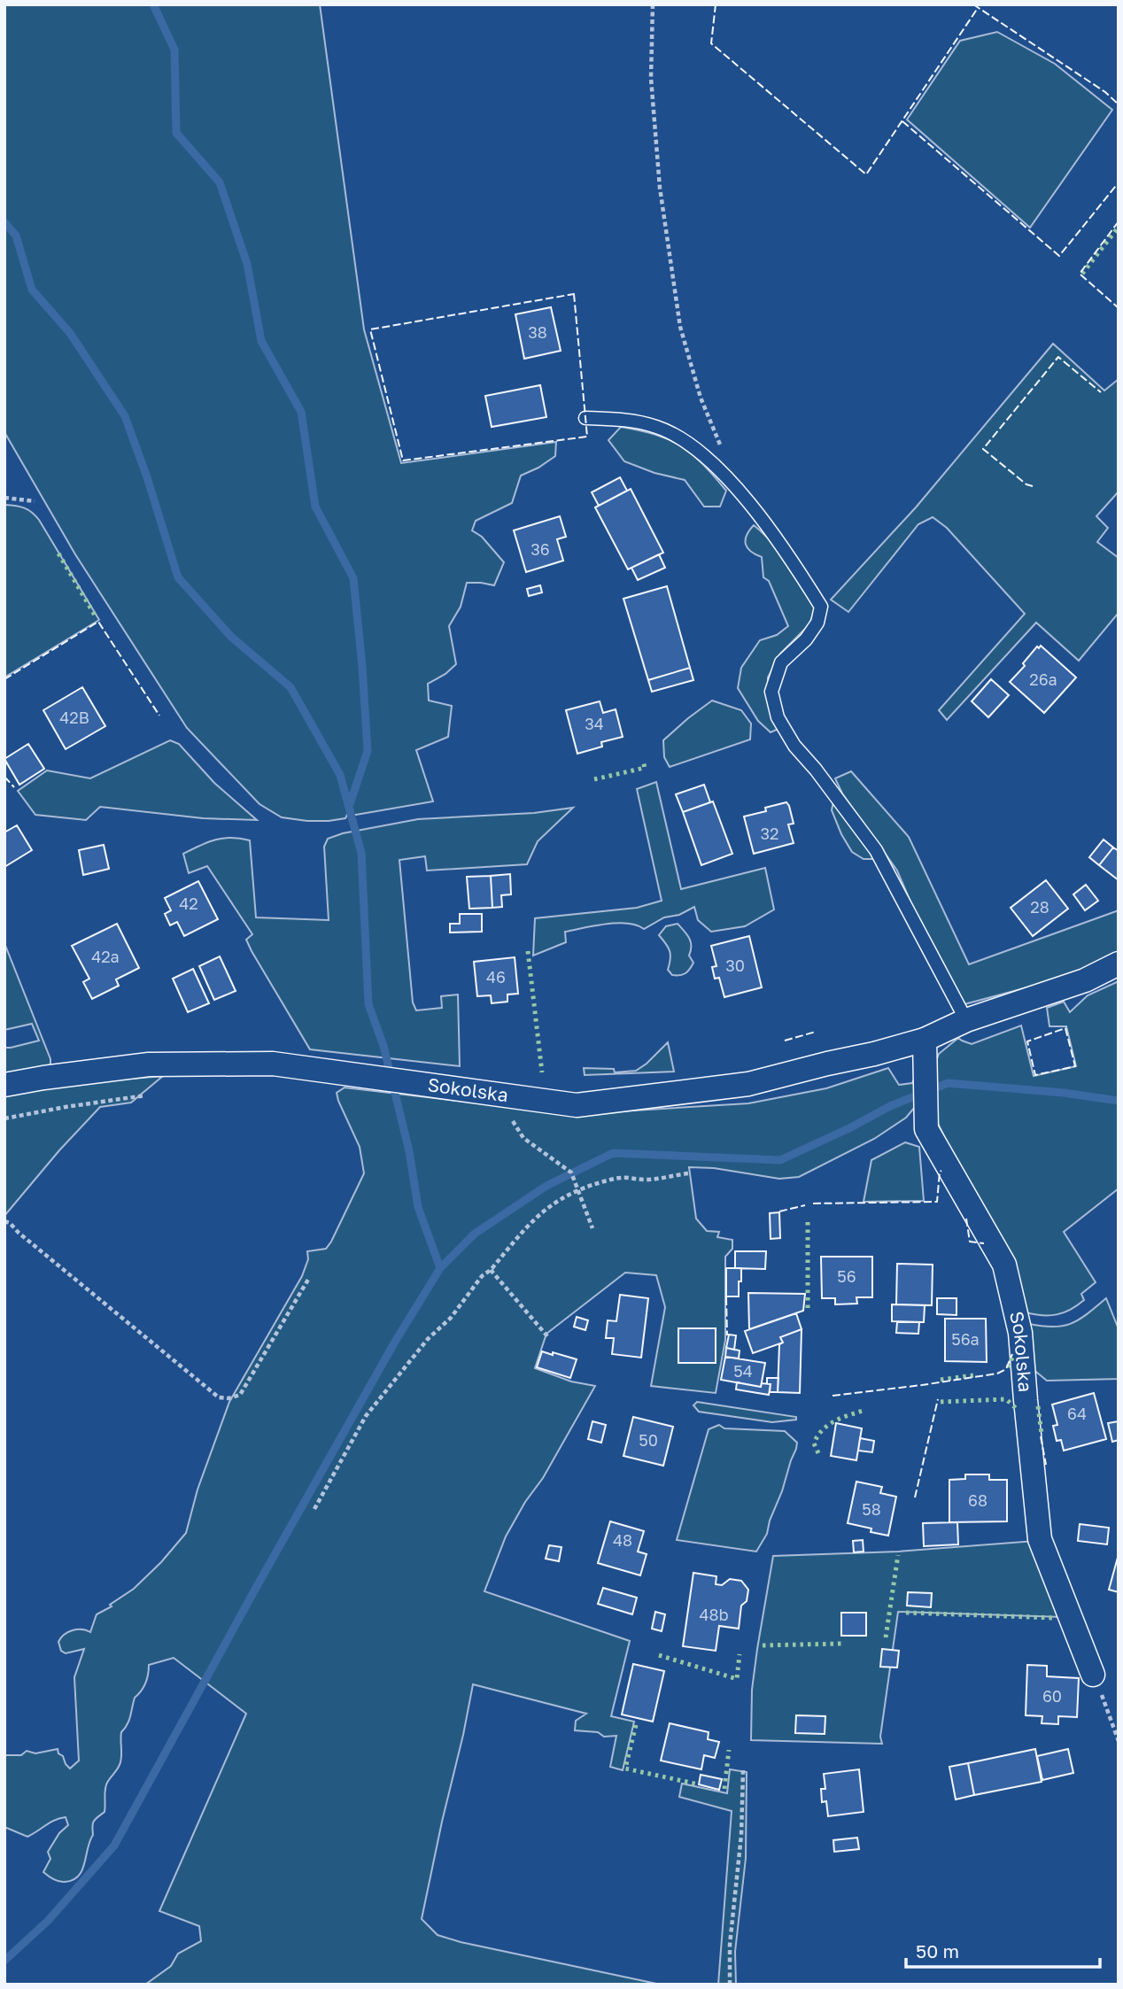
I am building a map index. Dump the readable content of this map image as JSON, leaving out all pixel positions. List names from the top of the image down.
{
  "streets": {
    "street": ["Sokolska"]
  },
  "house_numbers": [
    "38",
    "36",
    "26a",
    "42B",
    "34",
    "32",
    "42",
    "28",
    "42a",
    "30",
    "46",
    "56",
    "56a",
    "54",
    "64",
    "50",
    "68",
    "58",
    "48",
    "48b",
    "60"
  ],
  "scale_bar": "50 m"
}
